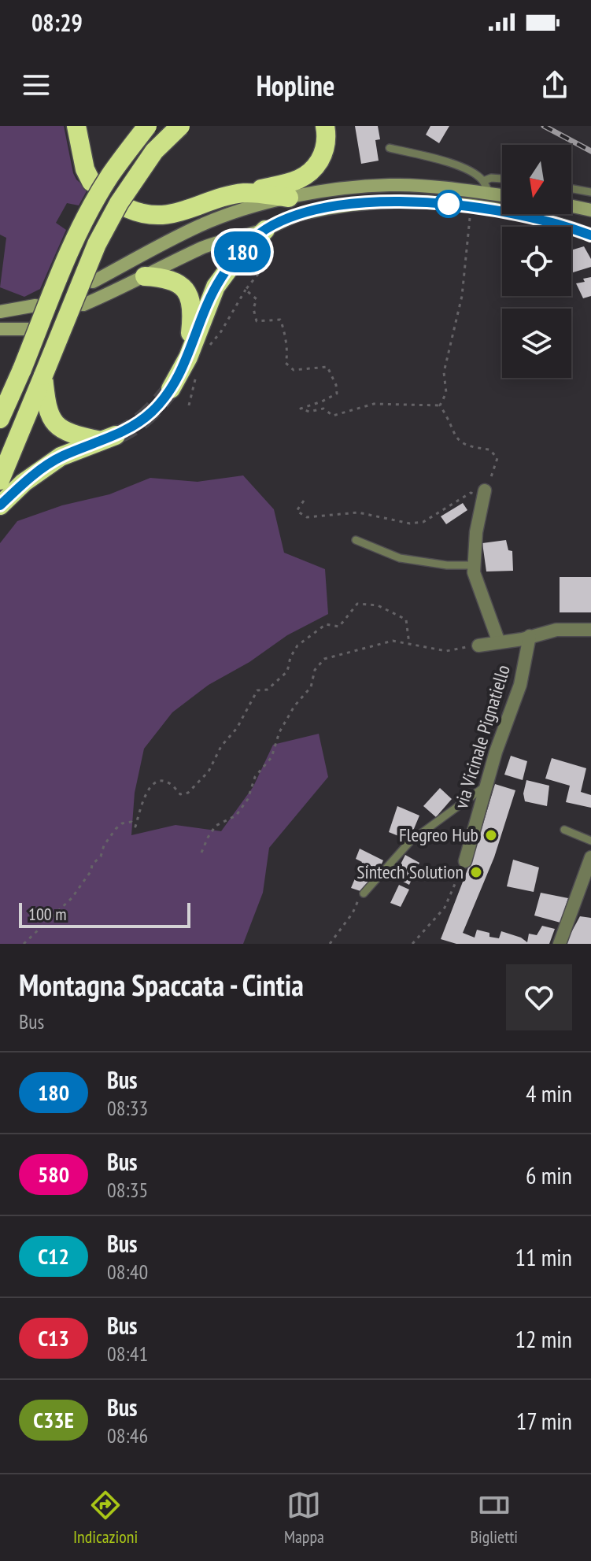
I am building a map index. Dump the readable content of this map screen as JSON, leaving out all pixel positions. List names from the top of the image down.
{
  "streets": {
    "street": ["via Vicinale Pignatiello"]
  },
  "places": ["Flegreo Hub", "Sintech Solution"],
  "lines": ["bus line 180"],
  "scale_bar": "100 m",
  "north": "bottom",
  "page": {
    "status": "08:29",
    "header": "Hopline",
    "on_map": "180",
    "scale": "100 m",
    "heading": ["Montagna Spaccata - Cintia", "Bus"],
    "list": [
      {
        "mark": "180",
        "name": "Bus",
        "note": "08:33",
        "value": "4 min"
      },
      {
        "mark": "580",
        "name": "Bus",
        "note": "08:35",
        "value": "6 min"
      },
      {
        "mark": "C12",
        "name": "Bus",
        "note": "08:40",
        "value": "11 min"
      },
      {
        "mark": "C13",
        "name": "Bus",
        "note": "08:41",
        "value": "12 min"
      },
      {
        "mark": "C33E",
        "name": "Bus",
        "note": "08:46",
        "value": "17 min"
      }
    ],
    "tabs": ["Indicazioni", "Mappa", "Biglietti"]
  }
}
